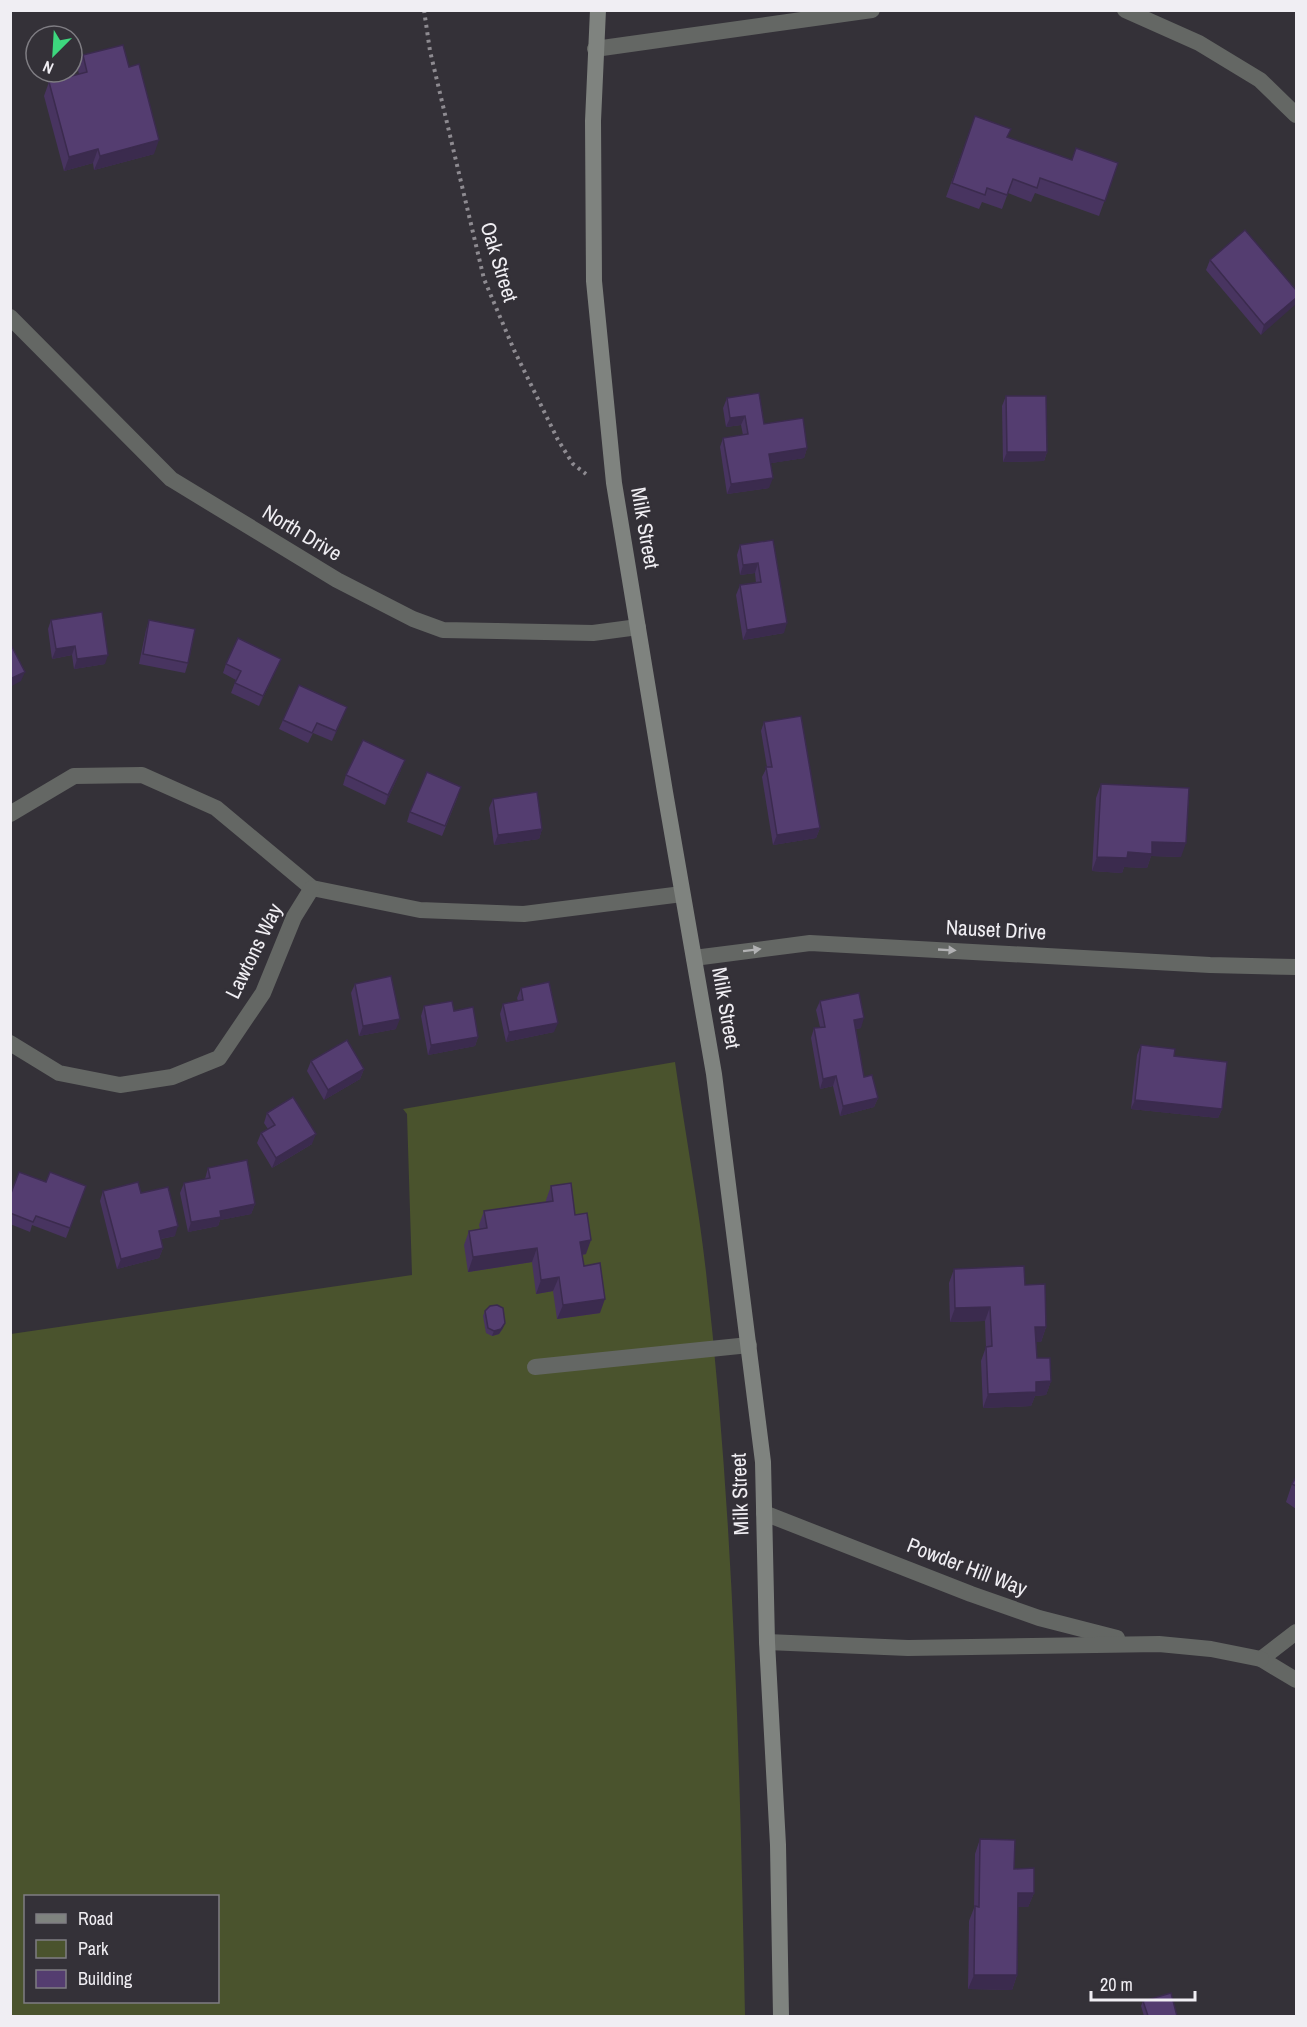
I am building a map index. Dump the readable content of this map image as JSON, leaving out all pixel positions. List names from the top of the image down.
{
  "streets": {
    "main road": ["Milk Street"],
    "street": [
      "North Drive",
      "Nauset Drive",
      "Lawtons Way",
      "Powder Hill Way"
    ],
    "path": ["Oak Street"]
  },
  "crossings": [
    ["Oak Street", "Milk Street"],
    ["Milk Street", "North Drive"],
    ["Milk Street", "Nauset Drive"],
    ["Milk Street", "Powder Hill Way"]
  ],
  "one_way": ["Nauset Drive"],
  "legend": ["Road", "Park", "Building"],
  "scale_bar": "20 m",
  "north": "bottom left"
}
